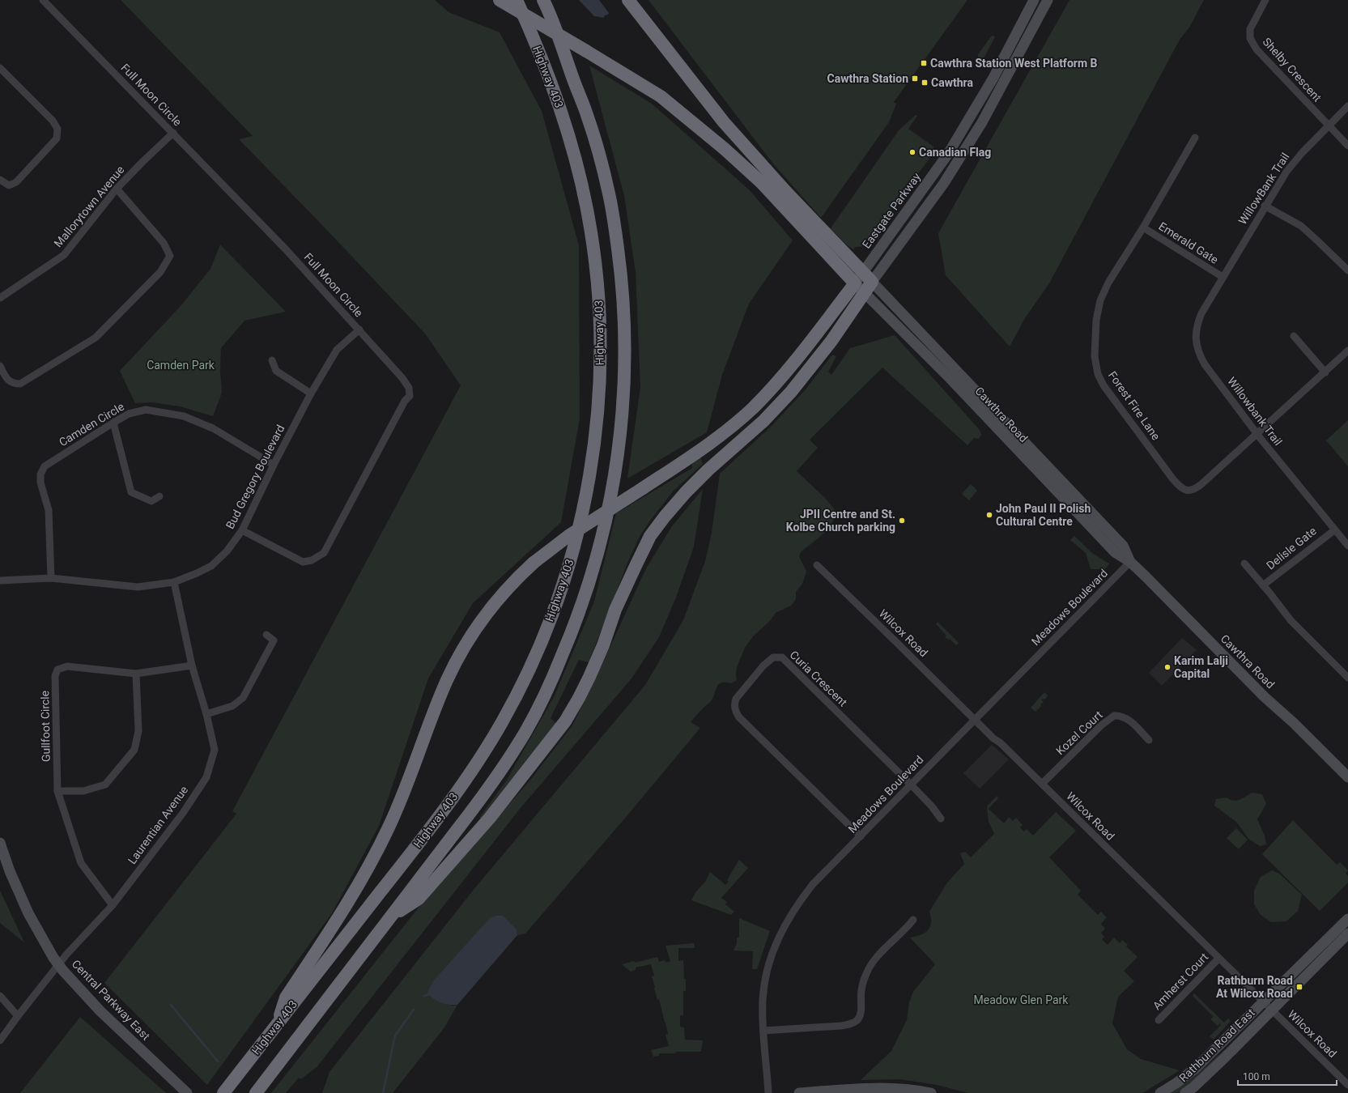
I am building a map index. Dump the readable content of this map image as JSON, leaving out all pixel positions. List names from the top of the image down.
{
  "streets": {
    "highway": ["Highway 403"],
    "main road": [
      "Eastgate Parkway",
      "Cawthra Road",
      "Central Parkway East",
      "Rathburn Road East"
    ],
    "street": [
      "Shelby Crescent",
      "Full Moon Circle",
      "WillowBank Trail",
      "Mallorytown Avenue",
      "Emerald Gate",
      "Forest Fire Lane",
      "Willowbank Trail",
      "Camden Circle",
      "Bud Gregory Boulevard",
      "Delisle Gate",
      "Meadows Boulevard",
      "Wilcox Road",
      "Curia Crescent",
      "Gullfoot Circle",
      "Kozel Court",
      "Laurentian Avenue",
      "Amherst Court"
    ]
  },
  "crossings": [
    ["Shelby Crescent", "WillowBank Trail"],
    ["Full Moon Circle", "Mallorytown Avenue"],
    ["Full Moon Circle", "Bud Gregory Boulevard"],
    ["WillowBank Trail", "Emerald Gate"],
    ["WillowBank Trail", "Willowbank Trail"],
    ["Eastgate Parkway", "Cawthra Road"],
    ["Emerald Gate", "Forest Fire Lane"],
    ["Emerald Gate", "Willowbank Trail"],
    ["Forest Fire Lane", "Willowbank Trail"],
    ["Willowbank Trail", "Delisle Gate"],
    ["Cawthra Road", "Meadows Boulevard"],
    ["Camden Circle", "Bud Gregory Boulevard"],
    ["Bud Gregory Boulevard", "Laurentian Avenue"],
    ["Meadows Boulevard", "Wilcox Road"],
    ["Meadows Boulevard", "Curia Crescent"],
    ["Wilcox Road", "Kozel Court"],
    ["Wilcox Road", "Amherst Court"],
    ["Wilcox Road", "Rathburn Road East"],
    ["Gullfoot Circle", "Laurentian Avenue"],
    ["Laurentian Avenue", "Central Parkway East"]
  ],
  "parks": ["Camden Park", "Meadow Glen Park"],
  "places": {
    "transit": [
      "Cawthra Station West Platform B",
      "Cawthra Station",
      "Cawthra",
      "Rathburn Road At Wilcox Road"
    ],
    "other": [
      "Canadian Flag",
      "John Paul II Polish Cultural Centre",
      "JPII Centre and St. Kolbe Church parking",
      "Karim Lalji Capital"
    ]
  },
  "scale_bar": "100 m"
}
